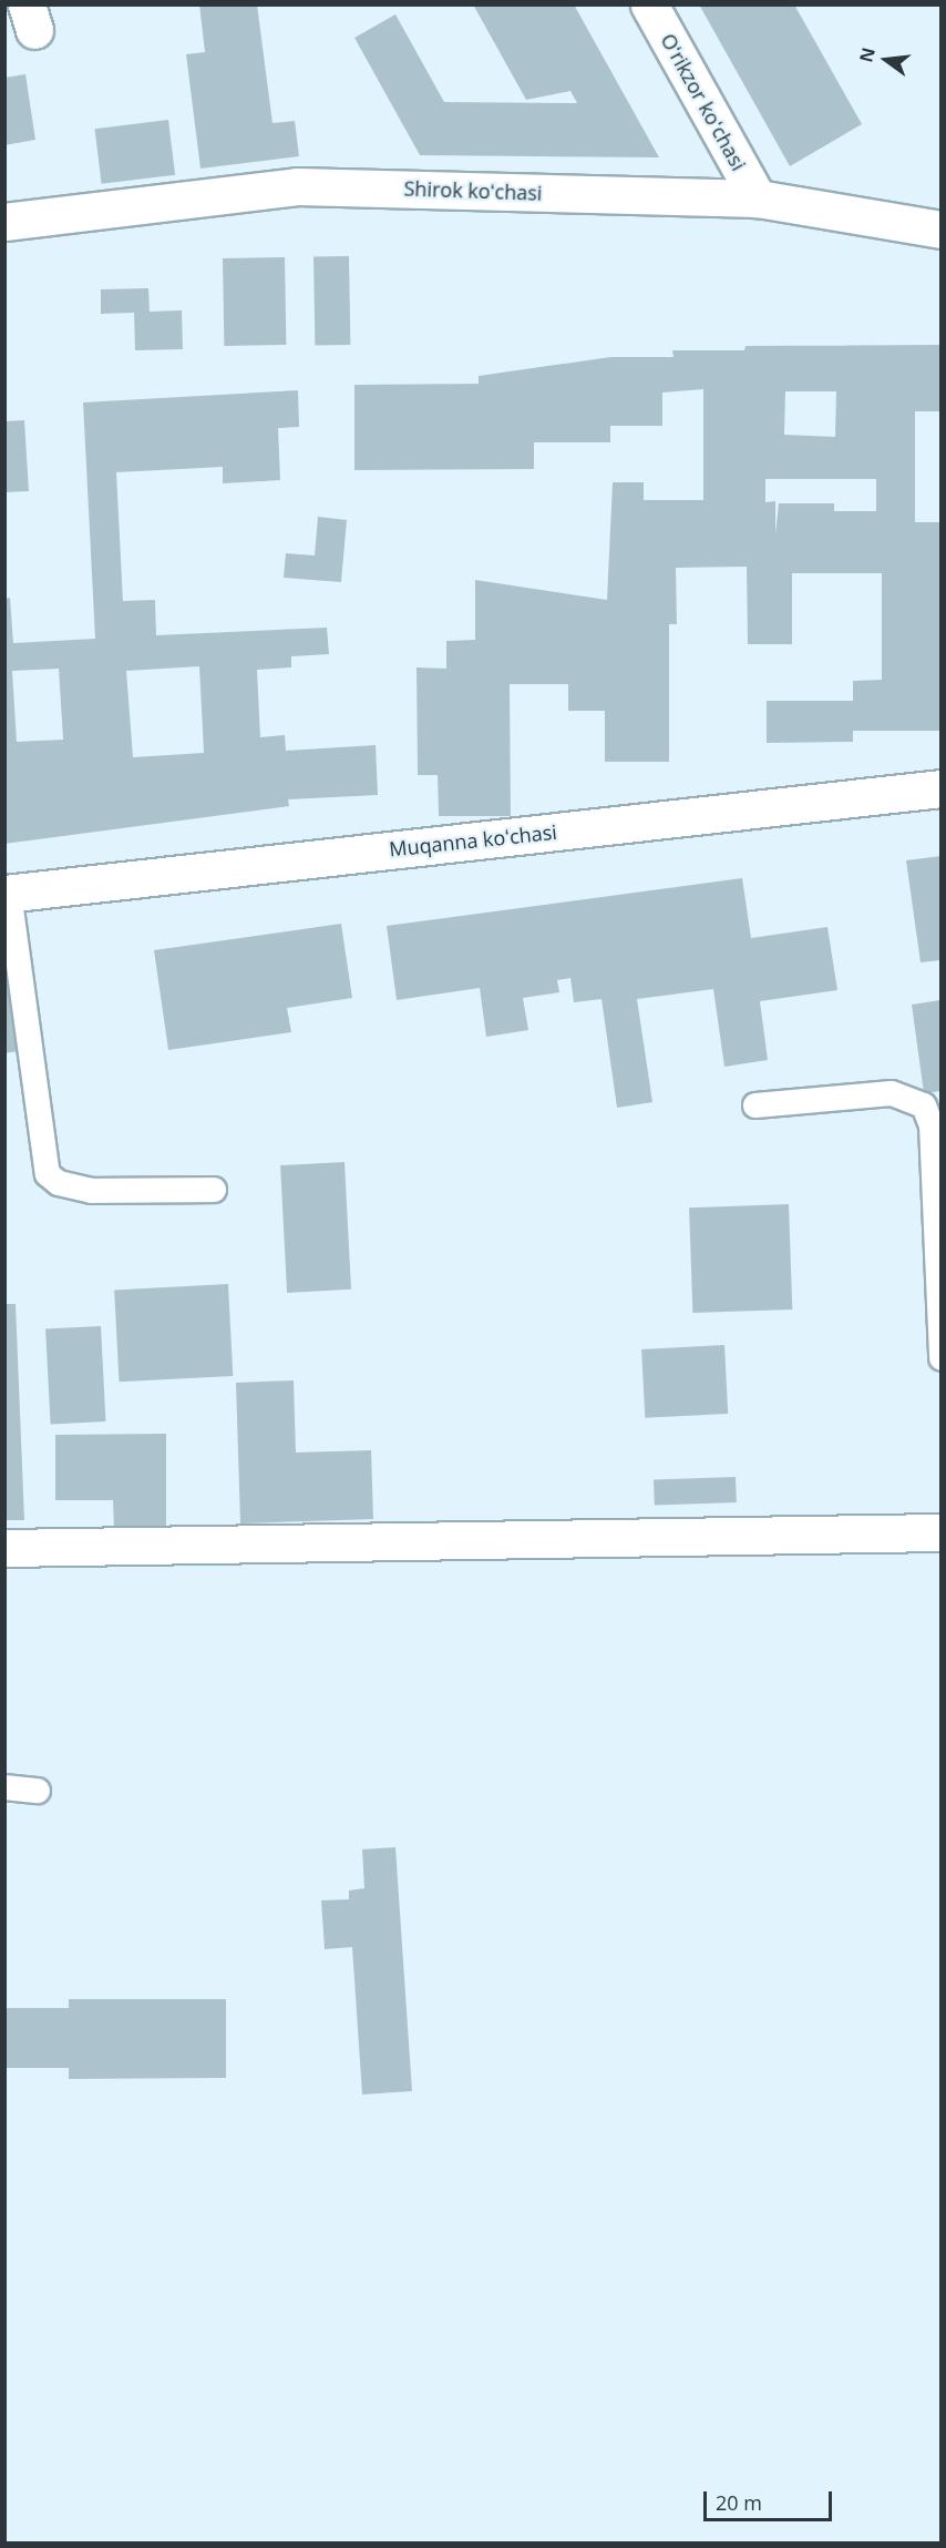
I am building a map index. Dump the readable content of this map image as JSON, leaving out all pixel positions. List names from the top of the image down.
{
  "streets": {
    "street": ["Oʻrikzor koʻchasi", "Shirok koʻchasi", "Muqanna koʻchasi"]
  },
  "crossings": [
    ["Oʻrikzor koʻchasi", "Shirok koʻchasi"]
  ],
  "scale_bar": "20 m",
  "north": "left"
}
